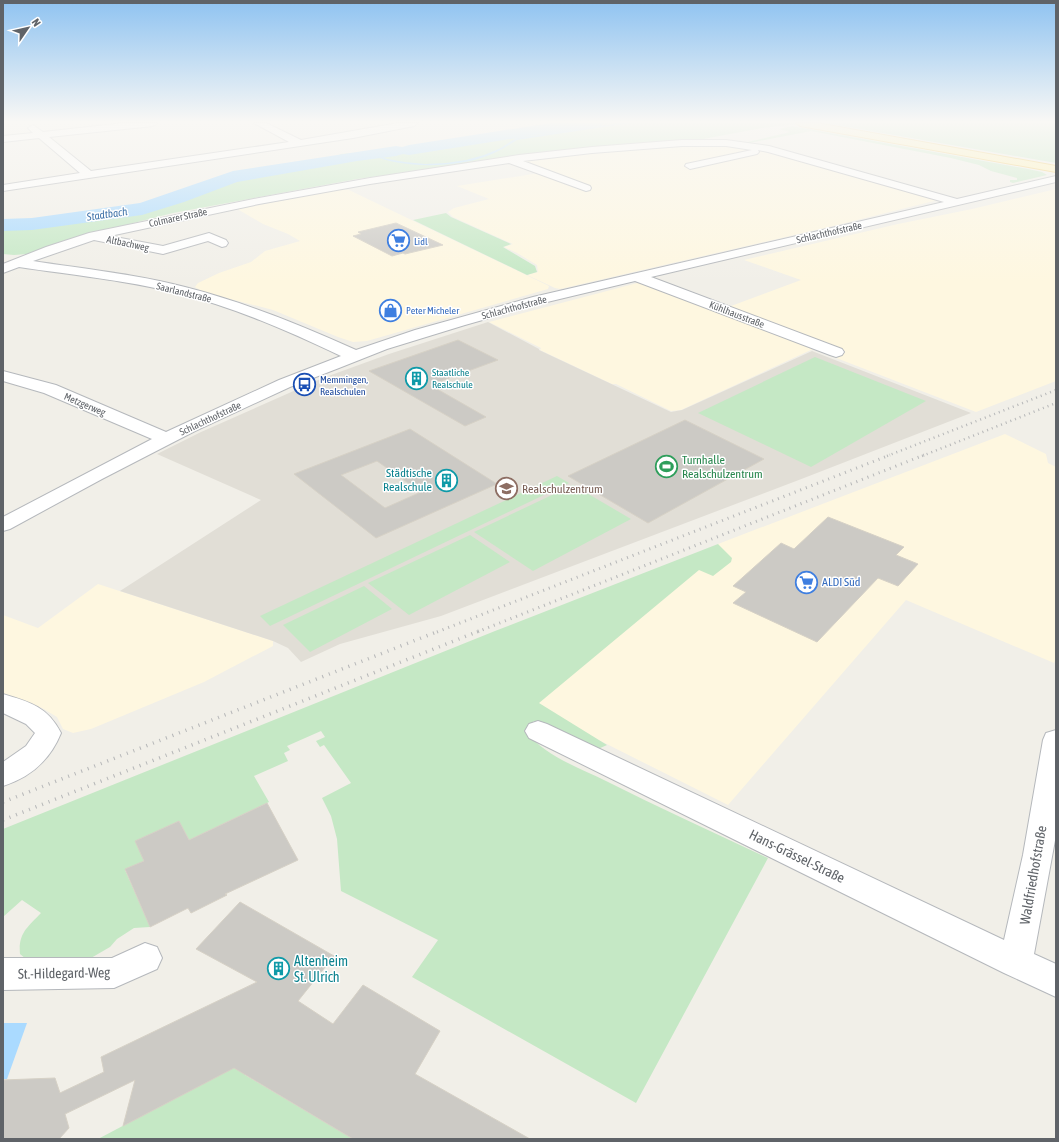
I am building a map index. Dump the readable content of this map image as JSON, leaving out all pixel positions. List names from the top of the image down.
{
  "streets": {
    "street": [
      "Colmarer Straße",
      "Schlachthofstraße",
      "Altbachweg",
      "Saarlandstraße",
      "Kühlhausstraße",
      "Metzgerweg",
      "Hans-Grässel-Straße",
      "Waldfriedhofstraße",
      "St.-Hildegard-Weg"
    ]
  },
  "crossings": [
    ["Colmarer Straße", "Schlachthofstraße"],
    ["Colmarer Straße", "Altbachweg"],
    ["Colmarer Straße", "Saarlandstraße"],
    ["Schlachthofstraße", "Saarlandstraße"],
    ["Schlachthofstraße", "Kühlhausstraße"],
    ["Schlachthofstraße", "Metzgerweg"],
    ["Hans-Grässel-Straße", "Waldfriedhofstraße"]
  ],
  "water": ["Stadtbach"],
  "places": {
    "supermarket": ["Lidl", "ALDI Süd"],
    "shop": ["Peter Micheler"],
    "building": ["Staatliche Realschule", "Städtische Realschule", "Altenheim St. Ulrich"],
    "bus stop": ["Memmingen, Realschulen"],
    "sports": ["Turnhalle Realschulzentrum"],
    "school or university": ["Realschulzentrum"]
  },
  "north": "top right"
}
